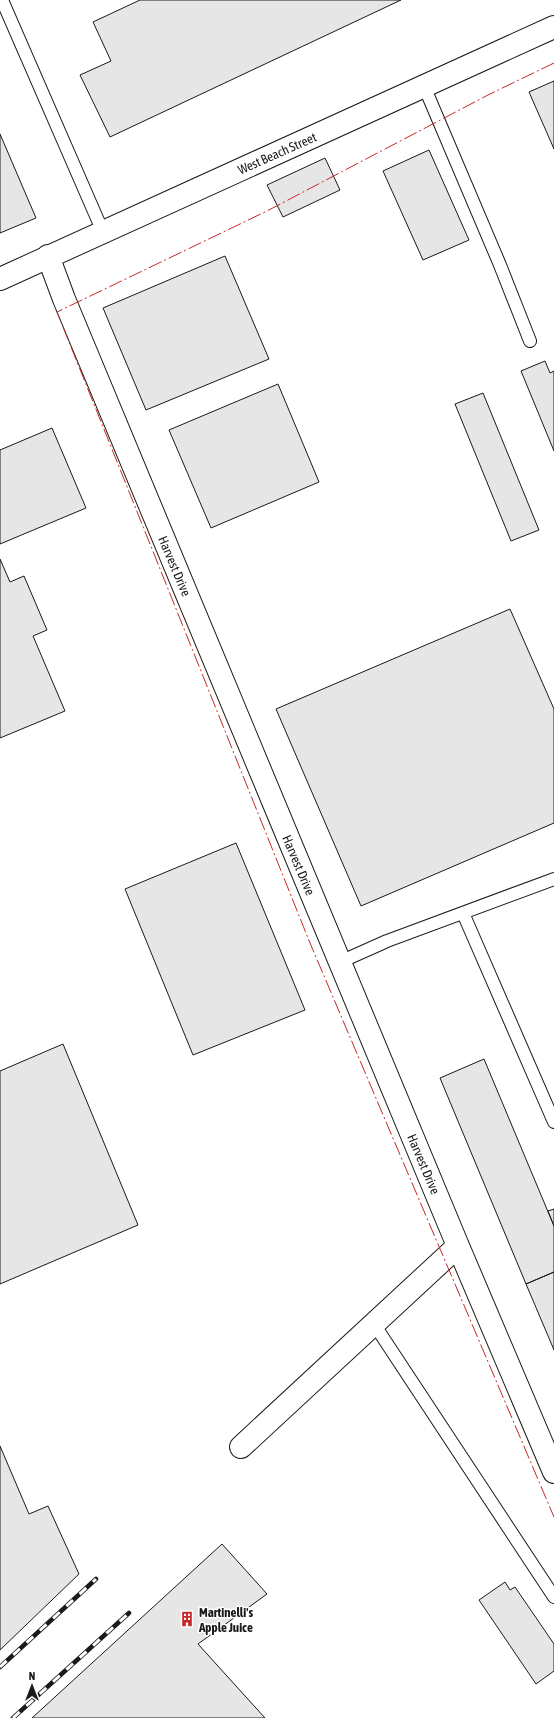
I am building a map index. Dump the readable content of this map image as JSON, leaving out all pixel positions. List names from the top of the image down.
{
  "streets": {
    "street": ["West Beach Street", "Harvest Drive"]
  },
  "crossings": [
    ["West Beach Street", "Harvest Drive"]
  ],
  "places": {
    "building": ["Martinelli's Apple Juice"]
  },
  "north": "top"
}
